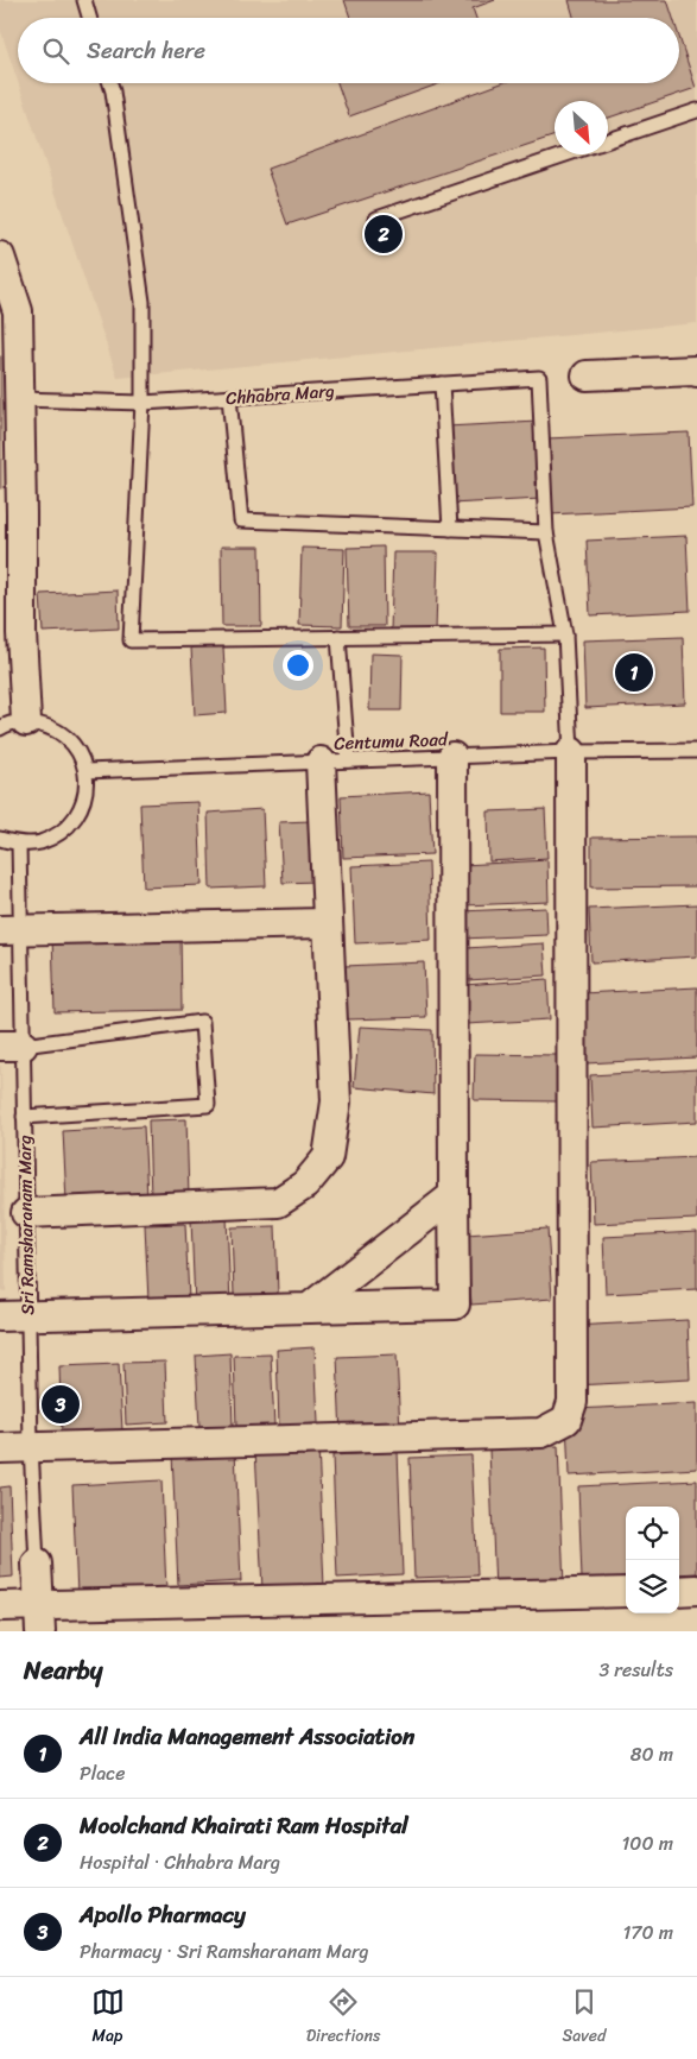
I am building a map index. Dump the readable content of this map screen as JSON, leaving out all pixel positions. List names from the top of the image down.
{
  "streets": {
    "street": ["Sri Ramsharanam Marg"],
    "lane": ["Chhabra Marg", "Centumu Road"]
  },
  "north": "bottom right",
  "page": {
    "search": "Search here",
    "pins": ["2", "1", "3"],
    "heading": ["Nearby", "3 results"],
    "list": [
      {
        "mark": "1",
        "name": "All India Management Association",
        "note": "Place",
        "value": "80 m"
      },
      {
        "mark": "2",
        "name": "Moolchand Khairati Ram Hospital",
        "note": "Hospital · Chhabra Marg",
        "value": "100 m"
      },
      {
        "mark": "3",
        "name": "Apollo Pharmacy",
        "note": "Pharmacy · Sri Ramsharanam Marg",
        "value": "170 m"
      }
    ],
    "nav": ["Map", "Directions", "Saved"]
  }
}
